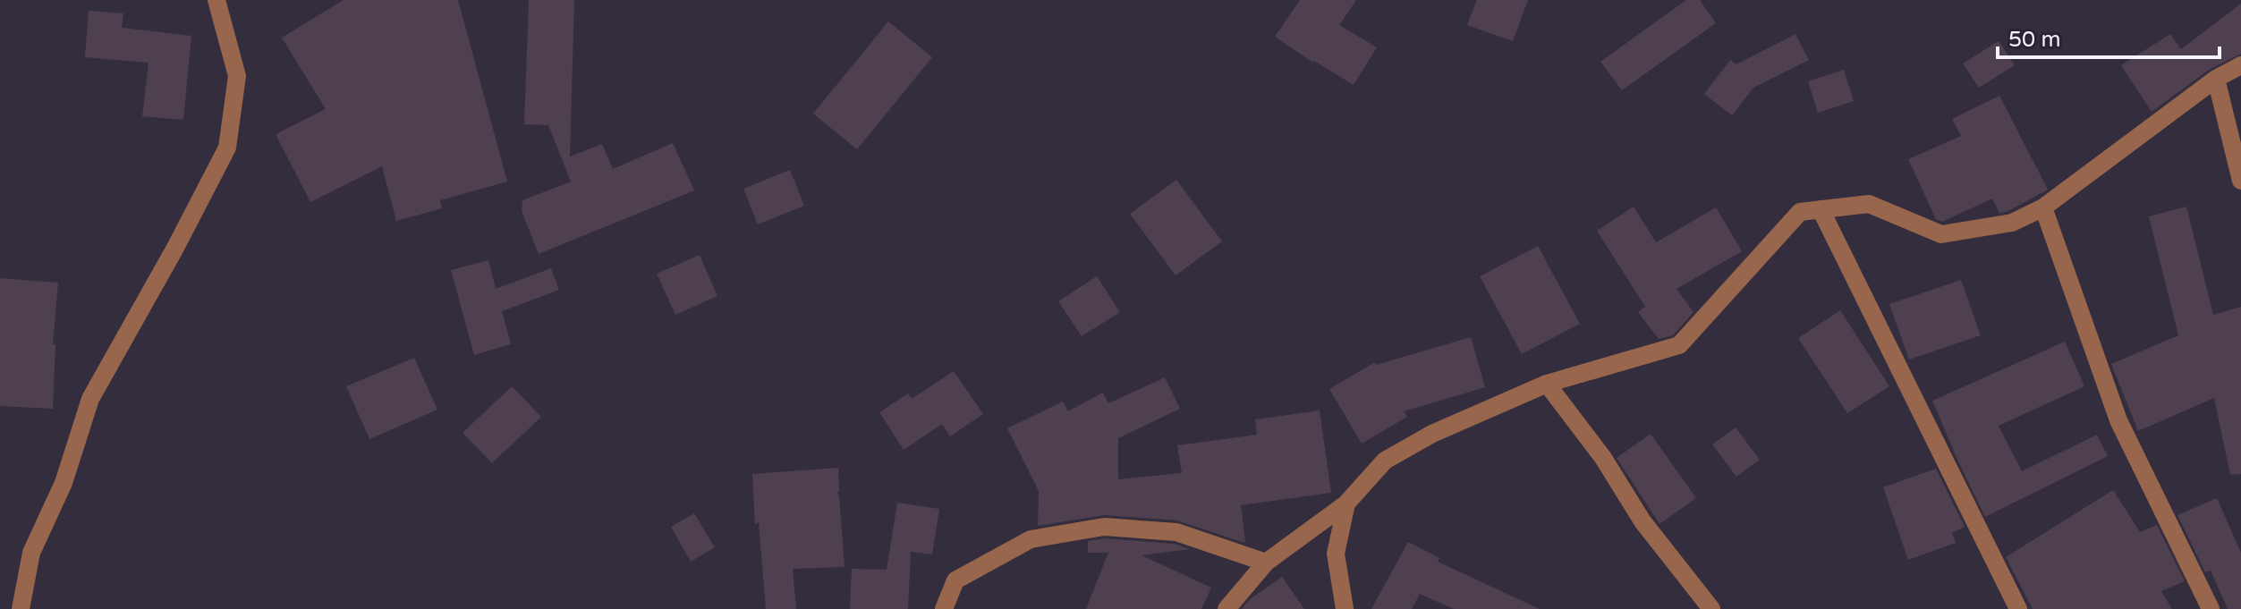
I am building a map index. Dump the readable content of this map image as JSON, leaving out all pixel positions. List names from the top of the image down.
{
  "scale_bar": "50 m"
}
